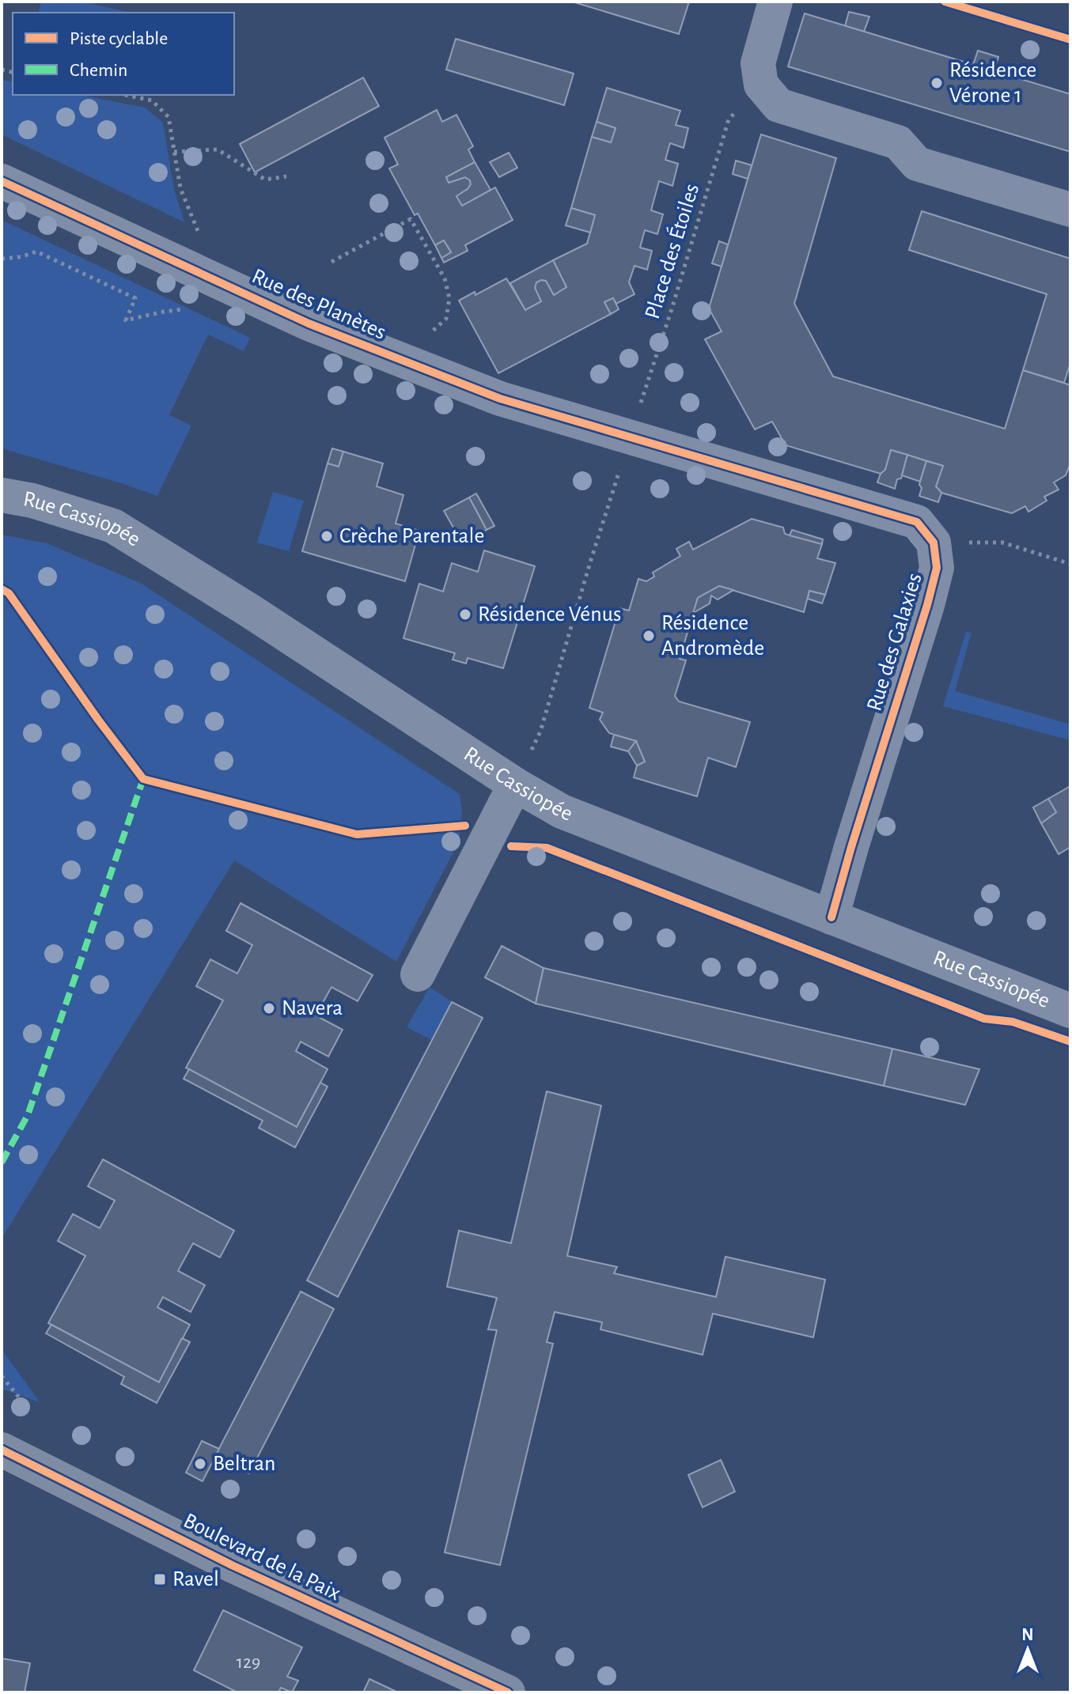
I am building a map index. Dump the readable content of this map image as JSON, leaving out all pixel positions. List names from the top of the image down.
{
  "streets": {
    "main road": ["Boulevard de la Paix"],
    "street": ["Rue des Planètes", "Rue Cassiopée", "Rue des Galaxies"],
    "path": ["Place des Étoiles"]
  },
  "crossings": [
    ["Place des Étoiles", "Rue des Planètes"],
    ["Rue Cassiopée", "Rue des Galaxies"]
  ],
  "places": {
    "other": [
      "Résidence Vérone 1",
      "Crèche Parentale",
      "Résidence Vénus",
      "Résidence Andromède",
      "Navera",
      "Beltran"
    ],
    "transit": ["Ravel"]
  },
  "house_numbers": ["129"],
  "legend": ["Piste cyclable", "Chemin"],
  "north": "top"
}
